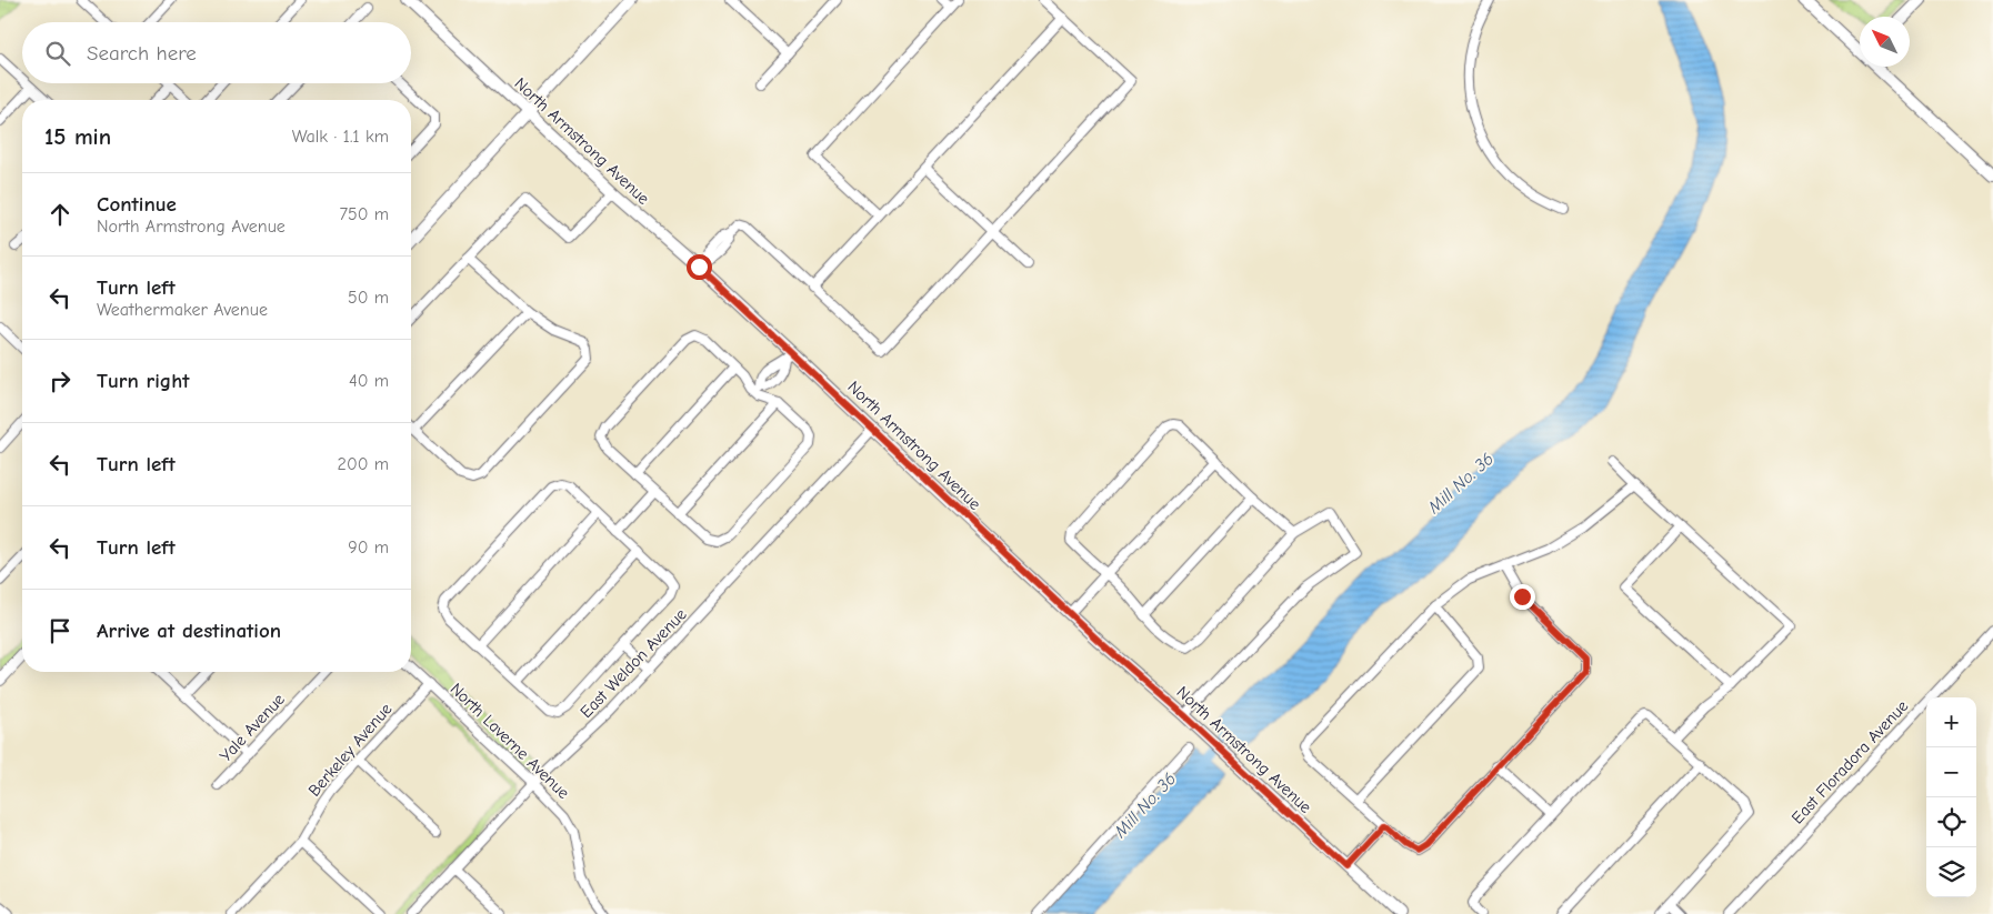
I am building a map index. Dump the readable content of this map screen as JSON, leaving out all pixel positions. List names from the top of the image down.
{
  "streets": {
    "street": [
      "North Armstrong Avenue",
      "East Weldon Avenue",
      "Yale Avenue",
      "North Laverne Avenue",
      "Berkeley Avenue",
      "East Floradora Avenue"
    ]
  },
  "crossings": [
    ["North Armstrong Avenue", "East Weldon Avenue"],
    ["East Weldon Avenue", "North Laverne Avenue"],
    ["North Laverne Avenue", "Berkeley Avenue"]
  ],
  "water": ["Mill No. 36"],
  "north": "top left",
  "page": {
    "search": "Search here",
    "heading": ["15 min", "Walk · 1.1 km"],
    "list": [
      ["Continue", "North Armstrong Avenue", "750 m"],
      ["Turn left", "Weathermaker Avenue", "50 m"],
      ["Turn right", "40 m"],
      ["Turn left", "200 m"],
      ["Turn left", "90 m"],
      "Arrive at destination"
    ],
    "map_buttons": ["+", "−"]
  }
}
